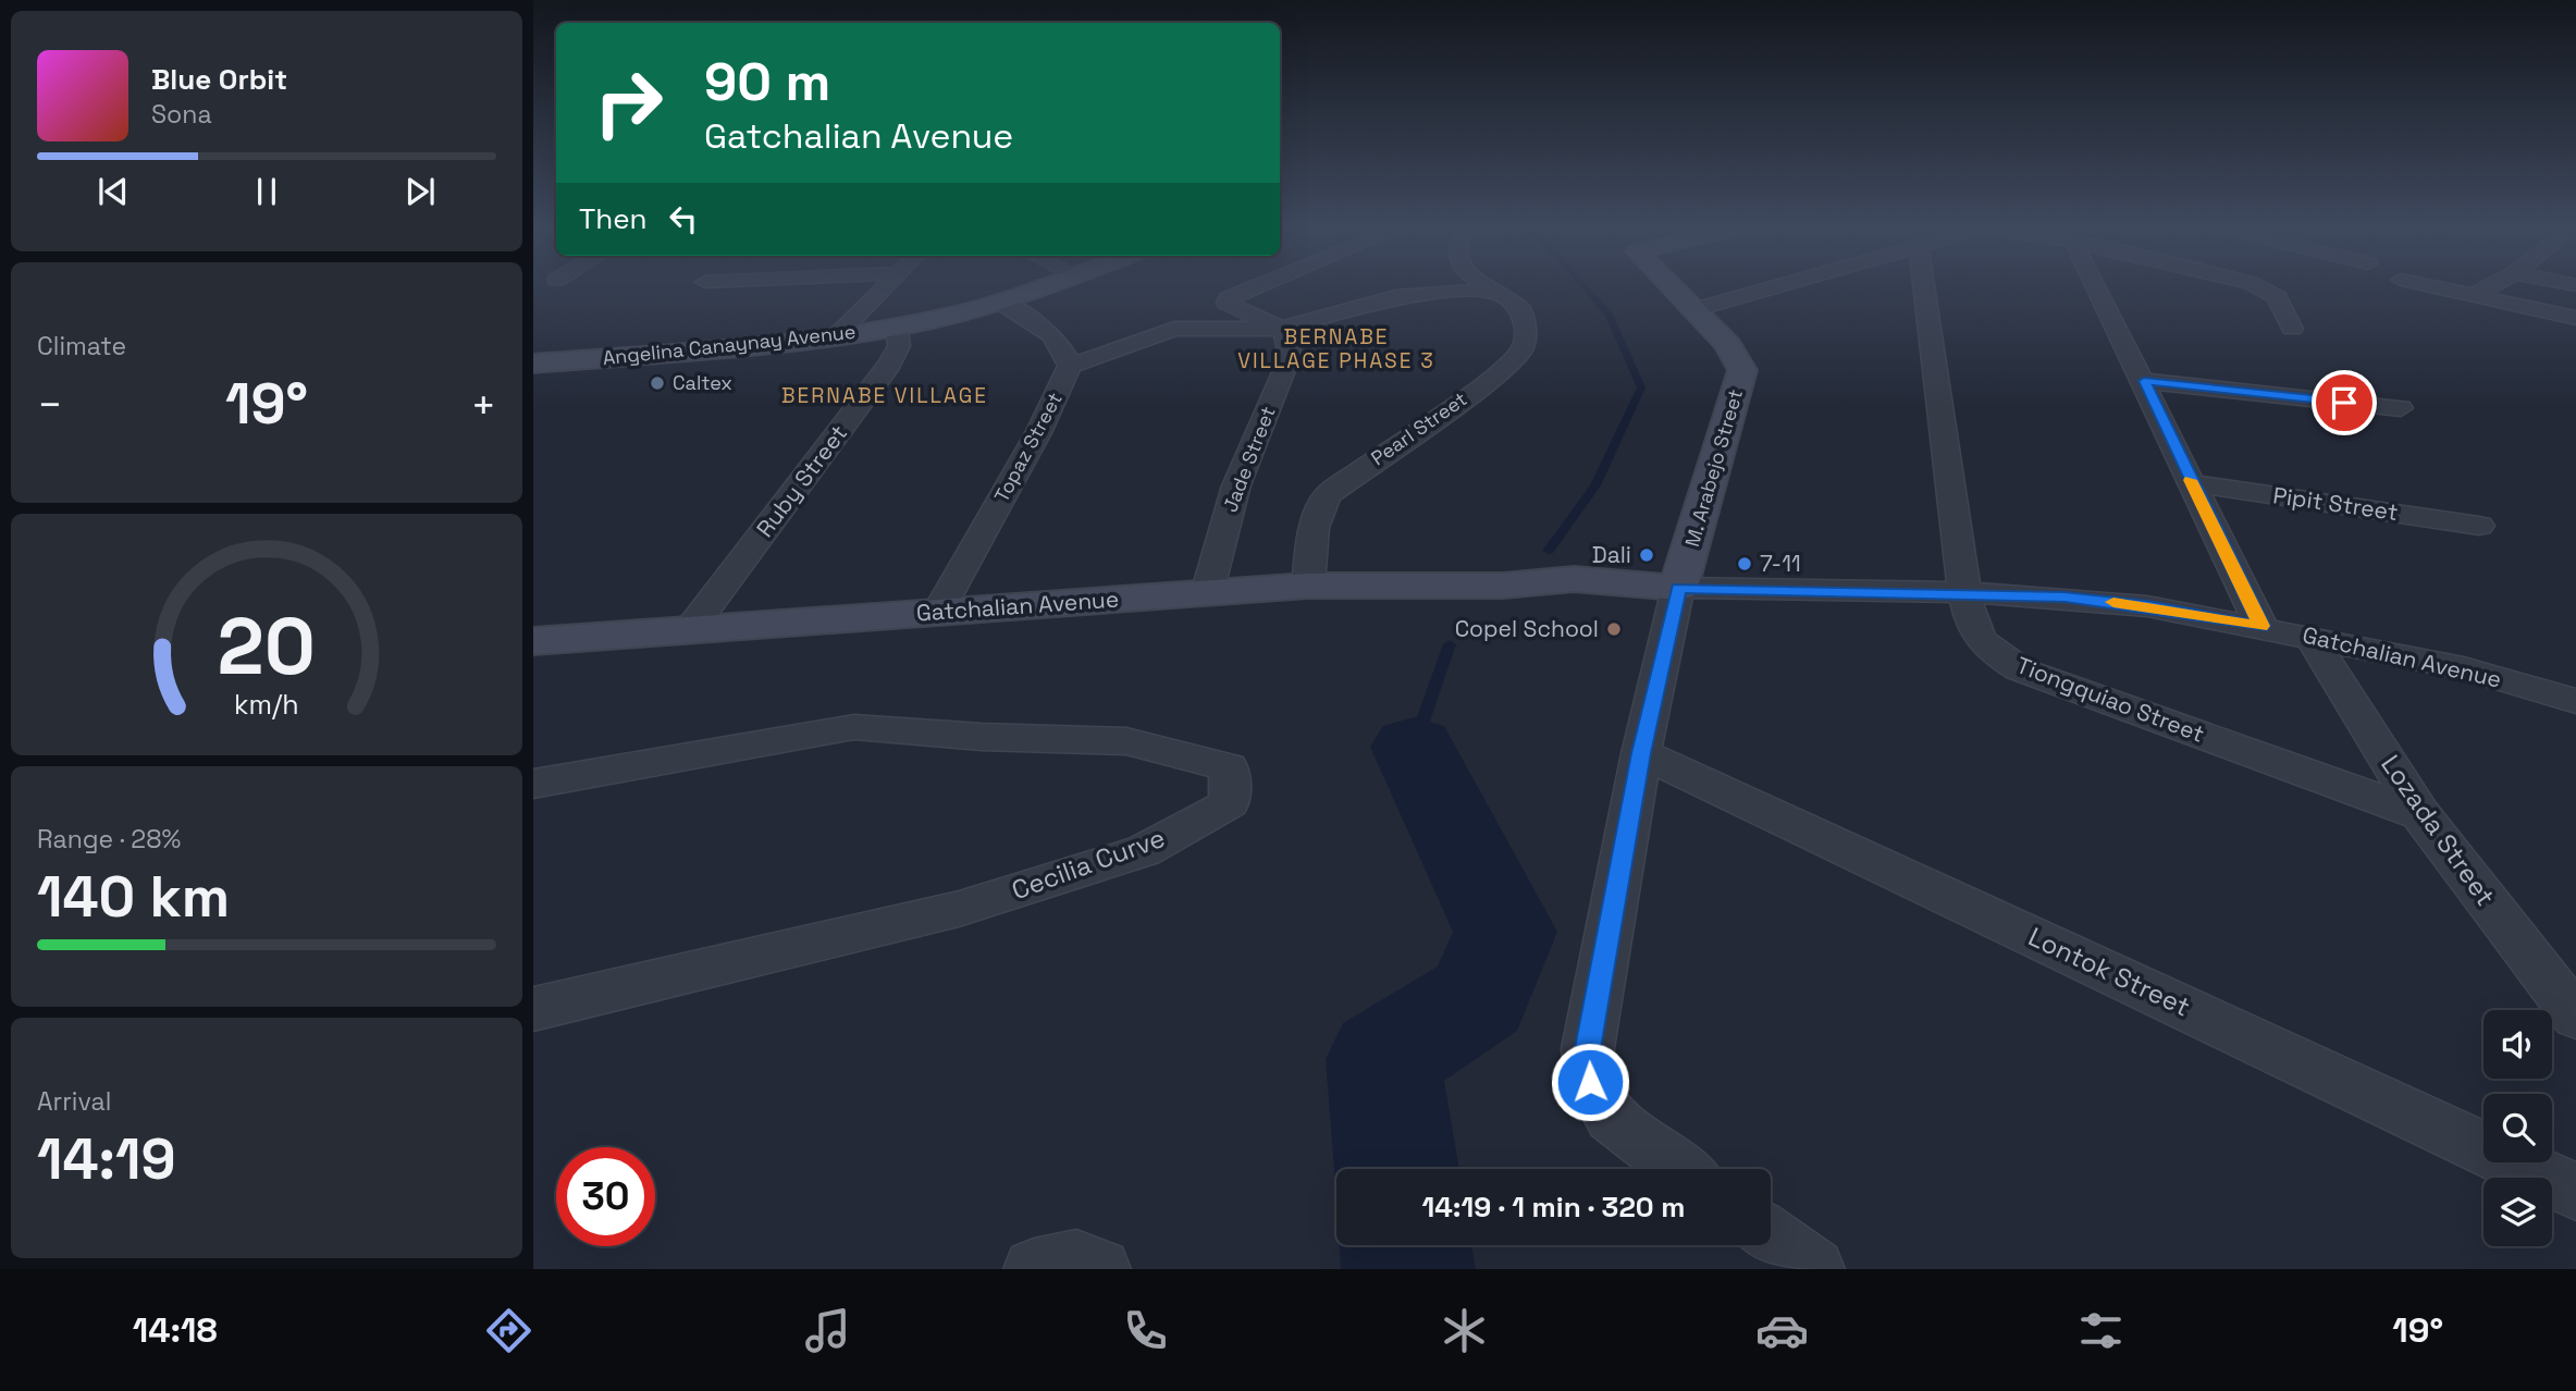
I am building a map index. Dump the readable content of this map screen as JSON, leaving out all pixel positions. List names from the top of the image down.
{
  "streets": {
    "street": [
      "Angelina Canaynay Avenue",
      "Pearl Street",
      "Topaz Street",
      "Jade Street",
      "M. Arabejo Street",
      "Ruby Street",
      "Pipit Street",
      "Gatchalian Avenue",
      "Tiongquiao Street",
      "Lozada Street",
      "Cecilia Curve",
      "Lontok Street"
    ]
  },
  "crossings": [
    ["Angelina Canaynay Avenue", "Topaz Street"],
    ["Angelina Canaynay Avenue", "Ruby Street"],
    ["Pearl Street", "Gatchalian Avenue"],
    ["Topaz Street", "Gatchalian Avenue"],
    ["Jade Street", "Gatchalian Avenue"],
    ["M. Arabejo Street", "Gatchalian Avenue"],
    ["Ruby Street", "Gatchalian Avenue"],
    ["Gatchalian Avenue", "Tiongquiao Street"],
    ["Gatchalian Avenue", "Lozada Street"],
    ["Tiongquiao Street", "Lozada Street"]
  ],
  "districts": ["BERNABE VILLAGE PHASE 3", "BERNABE VILLAGE"],
  "places": [
    "Caltex",
    "Dali",
    "7-11",
    "Copel School"
  ],
  "page": {
    "turn": ["90 m", "Gatchalian Avenue"],
    "song": ["Blue Orbit", "Sona"],
    "then": "Then",
    "tile": [
      "Climate",
      ["Range · 28%", "140 km"],
      ["Arrival", "14:19"]
    ],
    "heat": ["−", "19°", "+"],
    "limit": "30",
    "trip": "14:19 · 1 min · 320 m",
    "tabs": ["14:18", "19°"],
    "gauge": ["20", "km/h"]
  }
}
